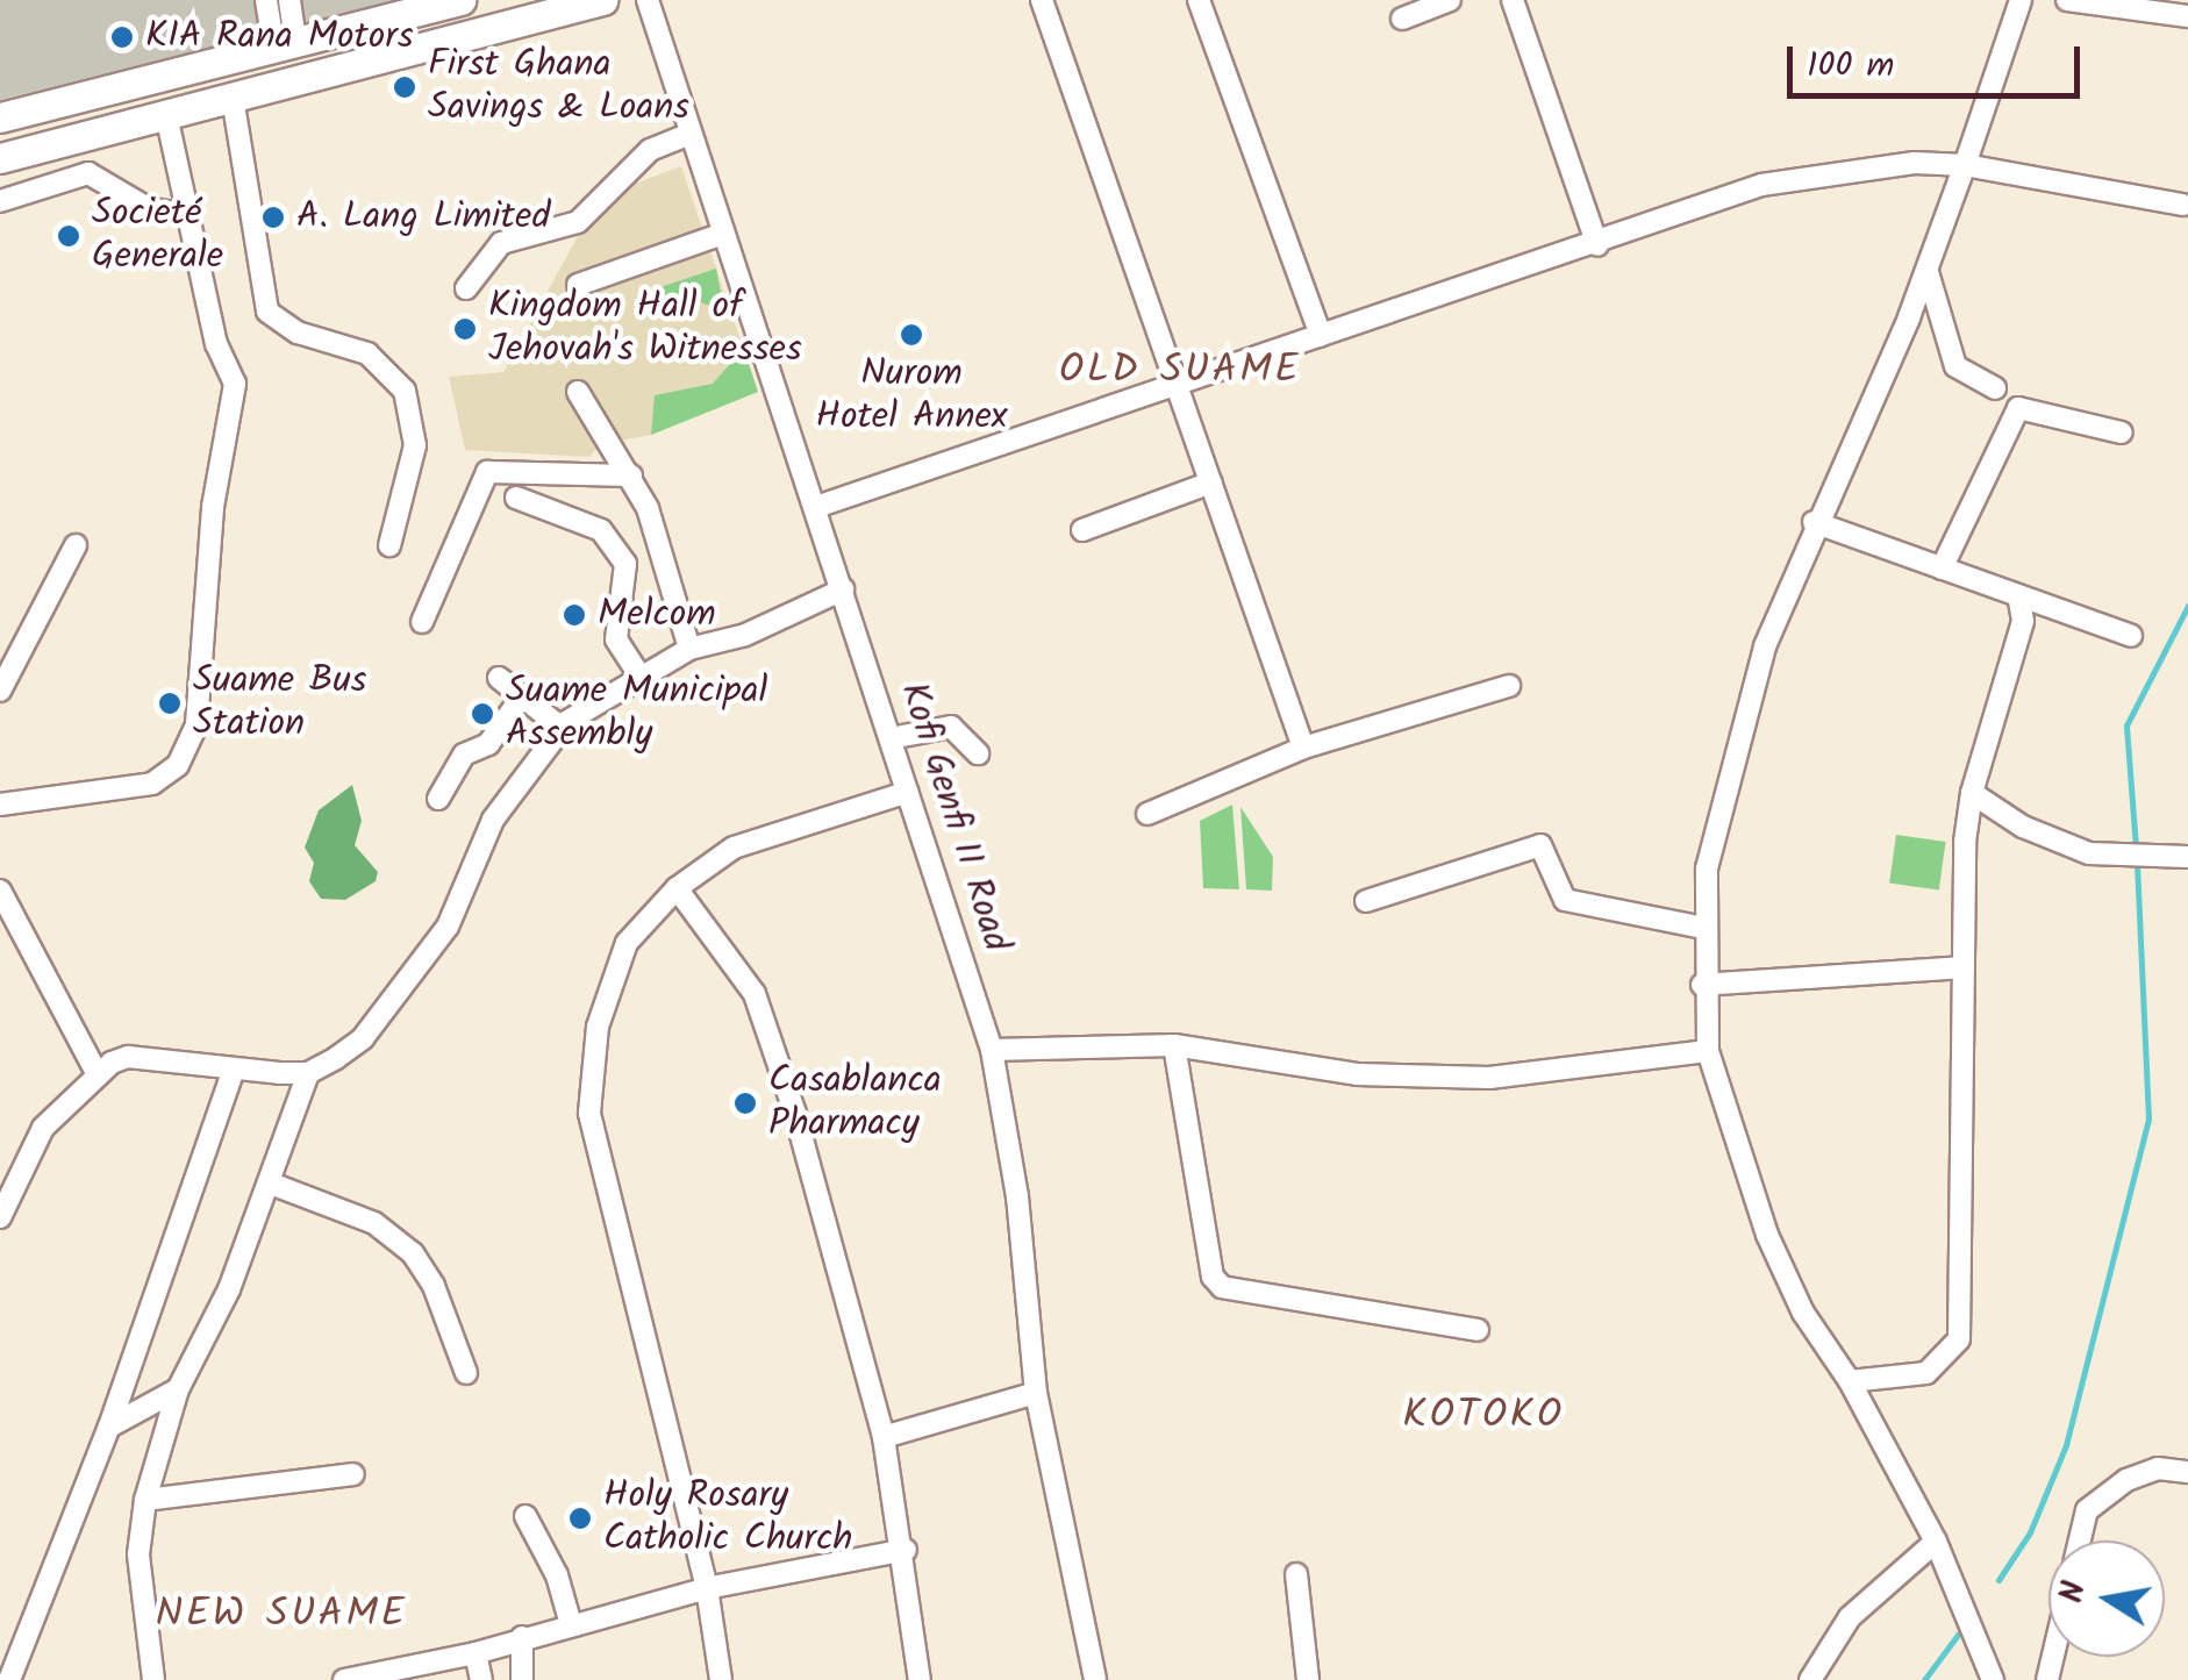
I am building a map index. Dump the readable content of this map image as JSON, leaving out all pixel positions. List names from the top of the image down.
{
  "streets": {
    "street": ["Kofi Genfi II Road"]
  },
  "districts": ["OLD SUAME", "KOTOKO", "NEW SUAME"],
  "places": [
    "KIA Rana Motors",
    "First Ghana Savings & Loans",
    "A. Lang Limited",
    "Societé Generale",
    "Kingdom Hall of Jehovah's Witnesses",
    "Nurom Hotel Annex",
    "Melcom",
    "Suame Bus Station",
    "Suame Municipal Assembly",
    "Casablanca Pharmacy",
    "Holy Rosary Catholic Church"
  ],
  "scale_bar": "100 m",
  "north": "left"
}
